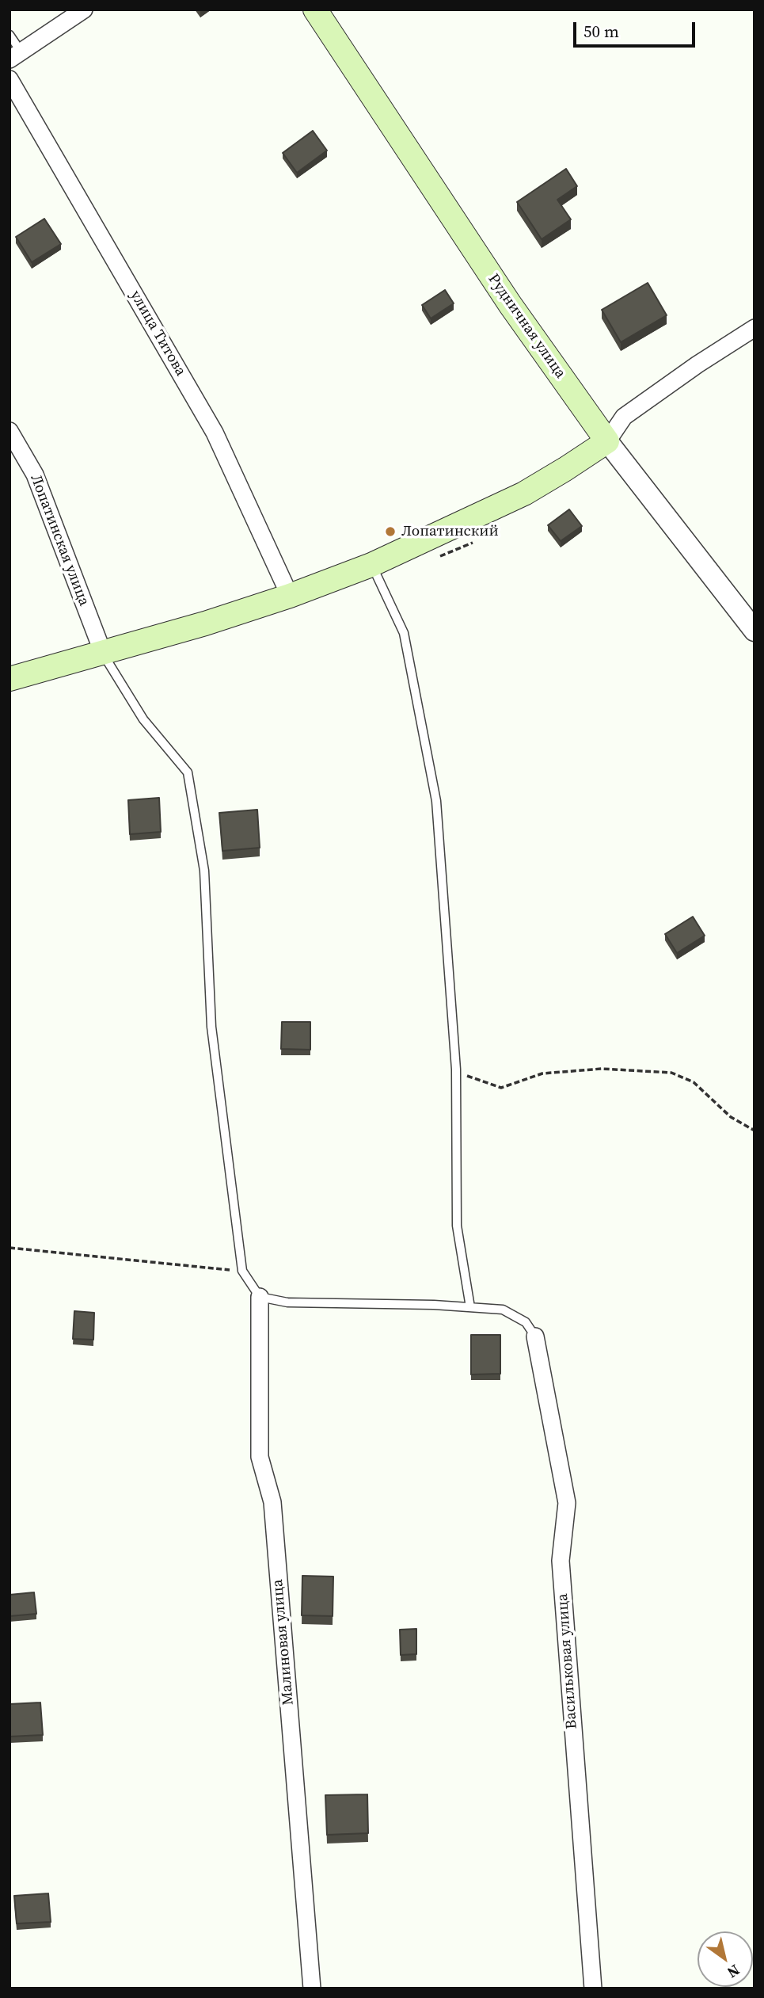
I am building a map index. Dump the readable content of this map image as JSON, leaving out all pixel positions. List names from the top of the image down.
{
  "streets": {
    "main road": ["Рудничная улица"],
    "street": [
      "улица Титова",
      "Лопатинская улица",
      "Малиновая улица",
      "Васильковая улица"
    ]
  },
  "places": ["Лопатинский"],
  "scale_bar": "50 m",
  "north": "bottom right"
}
